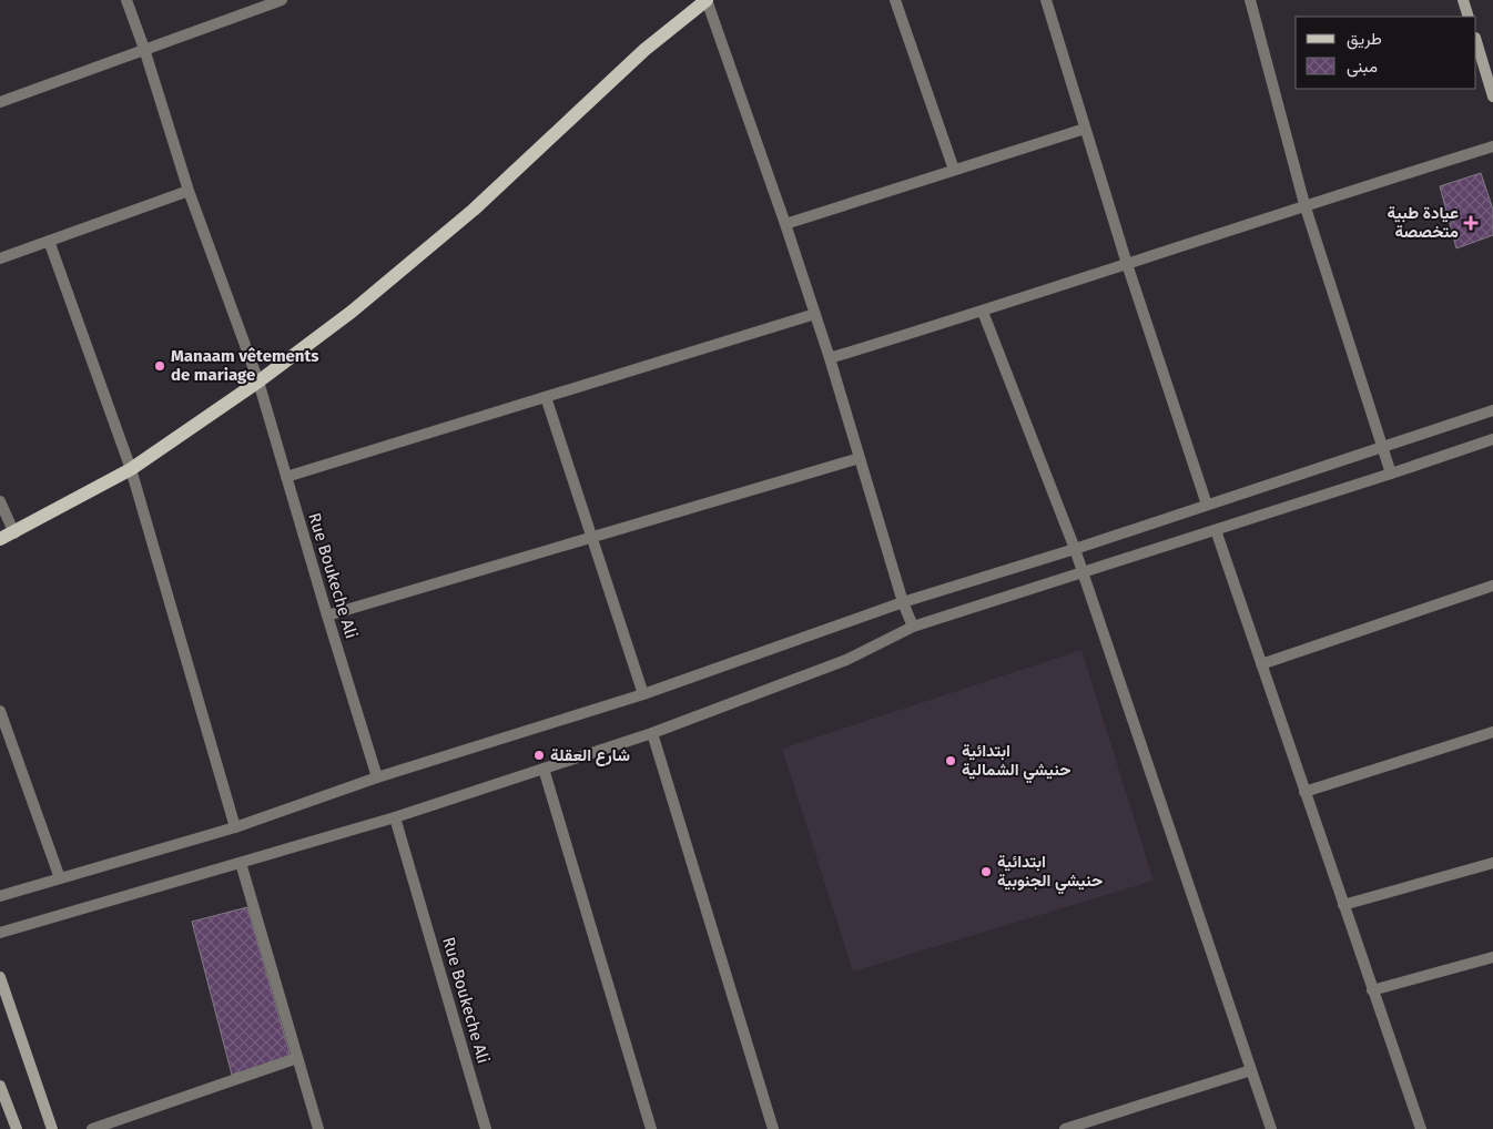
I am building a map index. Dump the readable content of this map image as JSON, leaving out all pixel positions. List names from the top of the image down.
{
  "streets": {
    "street": ["Rue Boukeche Ali"]
  },
  "places": {
    "health": ["عيادة طبية متخصصة"],
    "other": [
      "Manaam vêtements de mariage",
      "شارع العقلة",
      "ابتدائية حنيشي الشمالية",
      "ابتدائية حنيشي الجنوبية"
    ]
  },
  "legend": ["طريق", "مبنى"]
}
